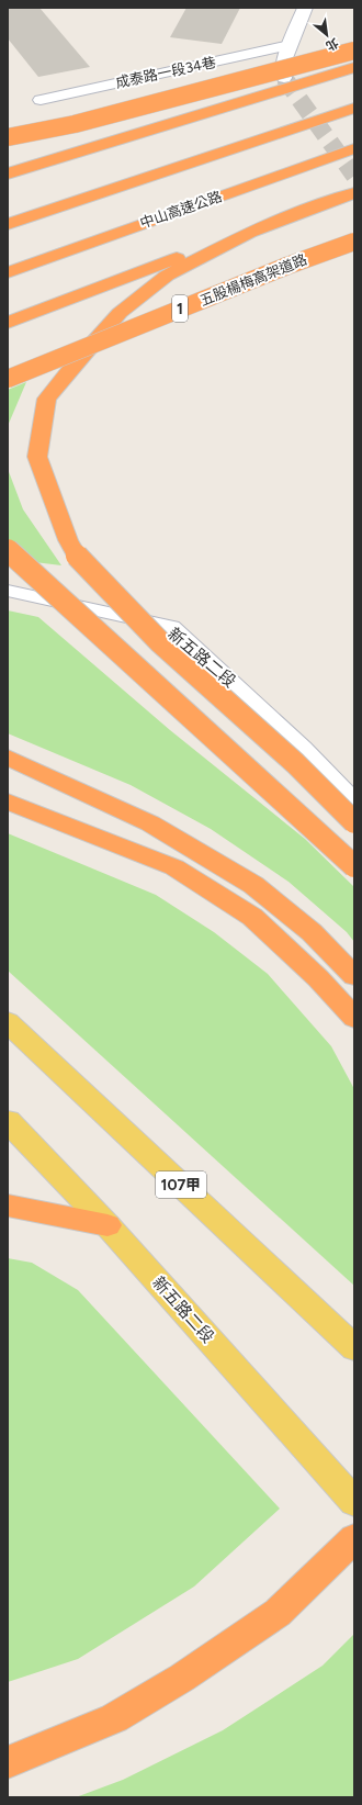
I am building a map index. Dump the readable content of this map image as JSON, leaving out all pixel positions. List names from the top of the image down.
{
  "streets": {
    "highway": ["中山高速公路", "五股楊梅高架道路", "1"],
    "main road": ["新五路二段", "107甲"],
    "lane": ["成泰路一段34巷"]
  },
  "north": "bottom right"
}
